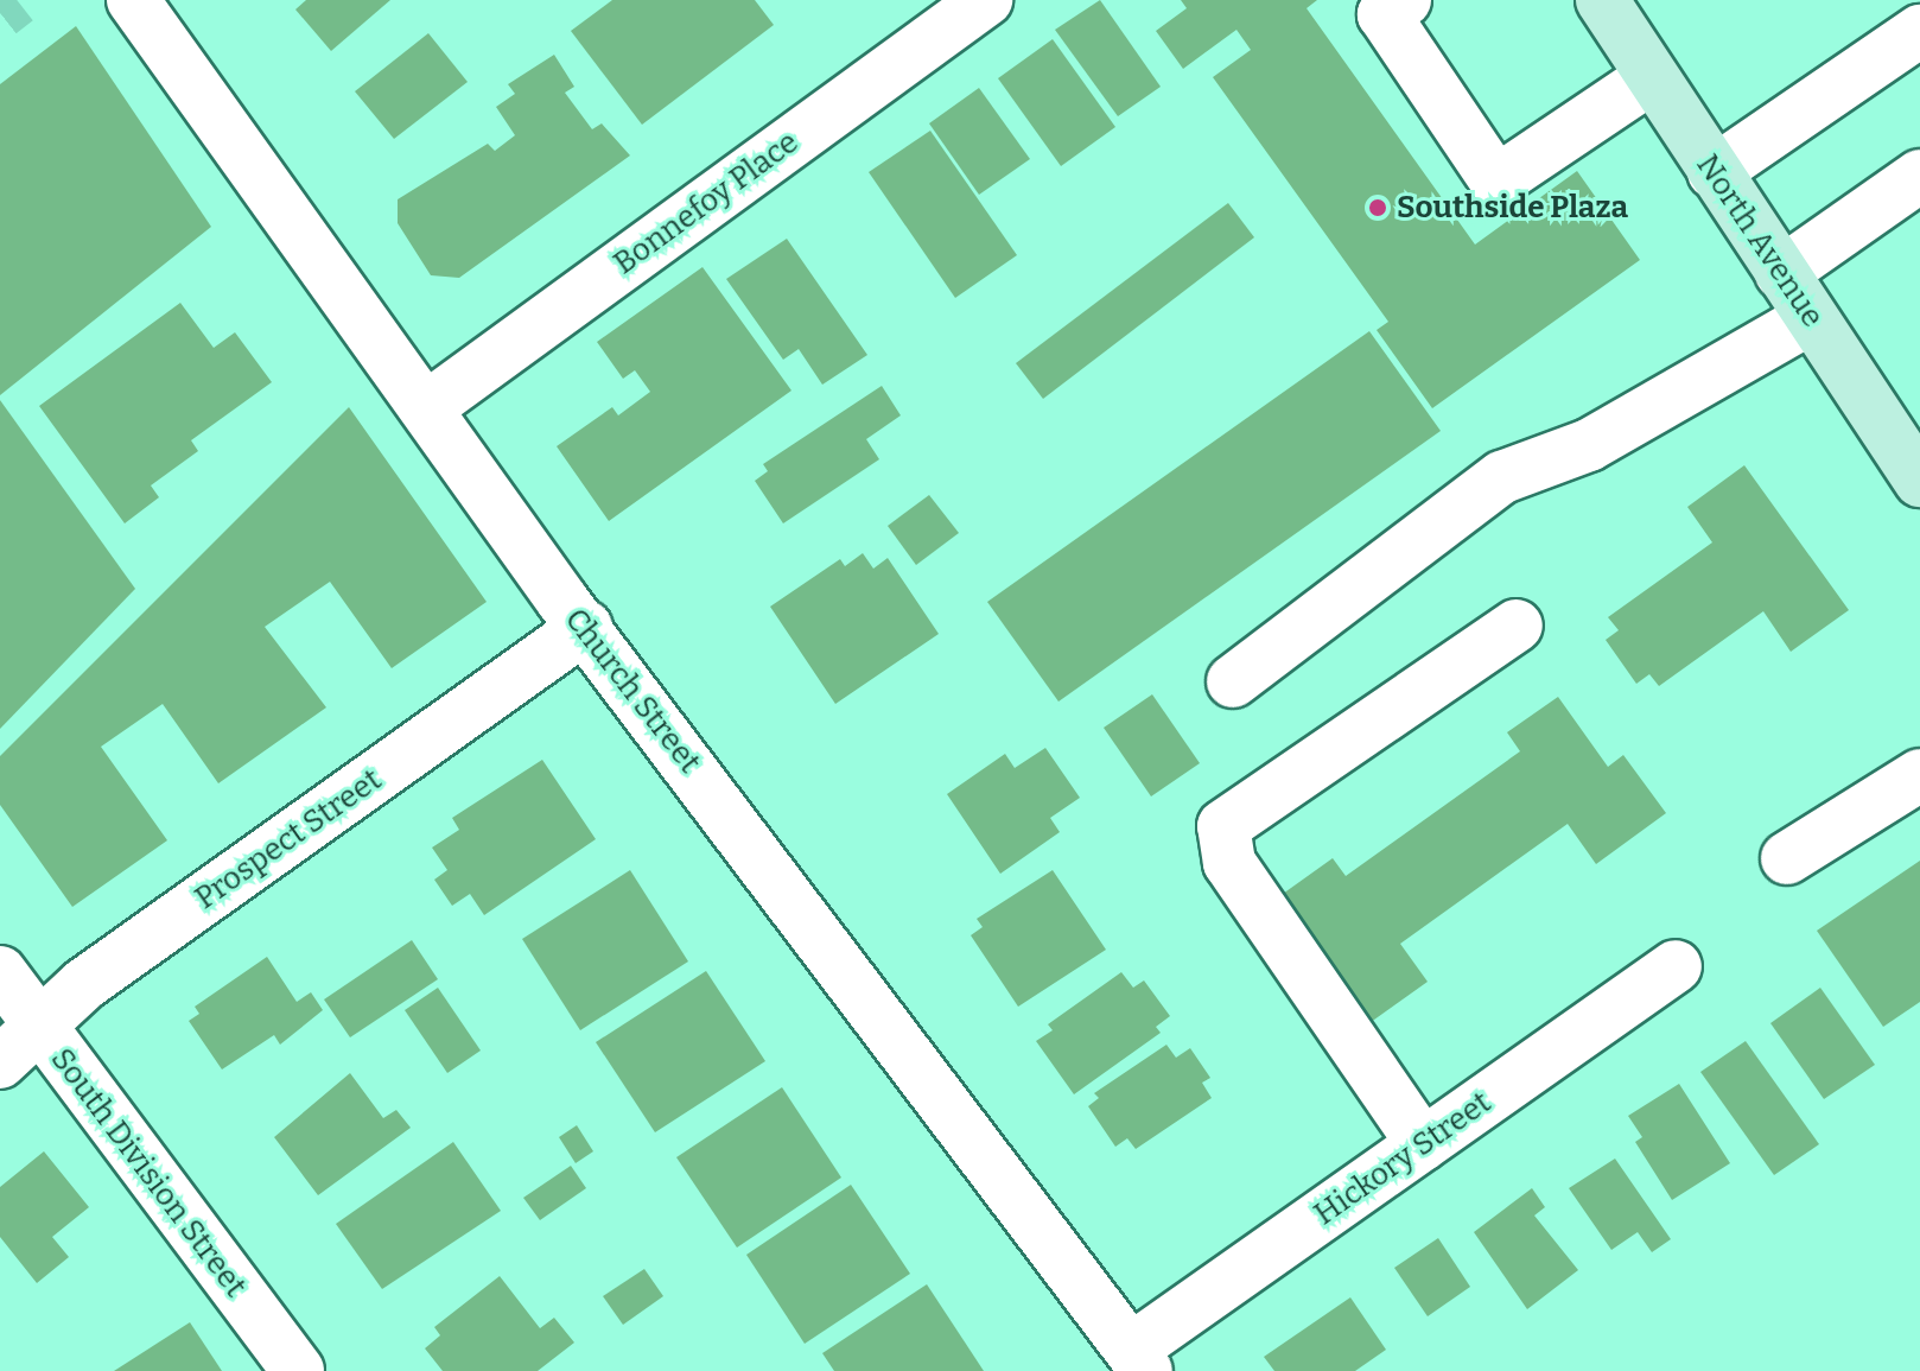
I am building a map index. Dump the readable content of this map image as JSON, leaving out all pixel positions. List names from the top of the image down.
{
  "streets": {
    "main road": ["North Avenue"],
    "street": [
      "Bonnefoy Place",
      "Church Street",
      "Prospect Street",
      "Hickory Street",
      "South Division Street"
    ]
  },
  "crossings": [
    ["Bonnefoy Place", "Church Street"],
    ["Church Street", "Prospect Street"],
    ["Church Street", "Hickory Street"],
    ["Prospect Street", "South Division Street"]
  ],
  "places": ["Southside Plaza"]
}
